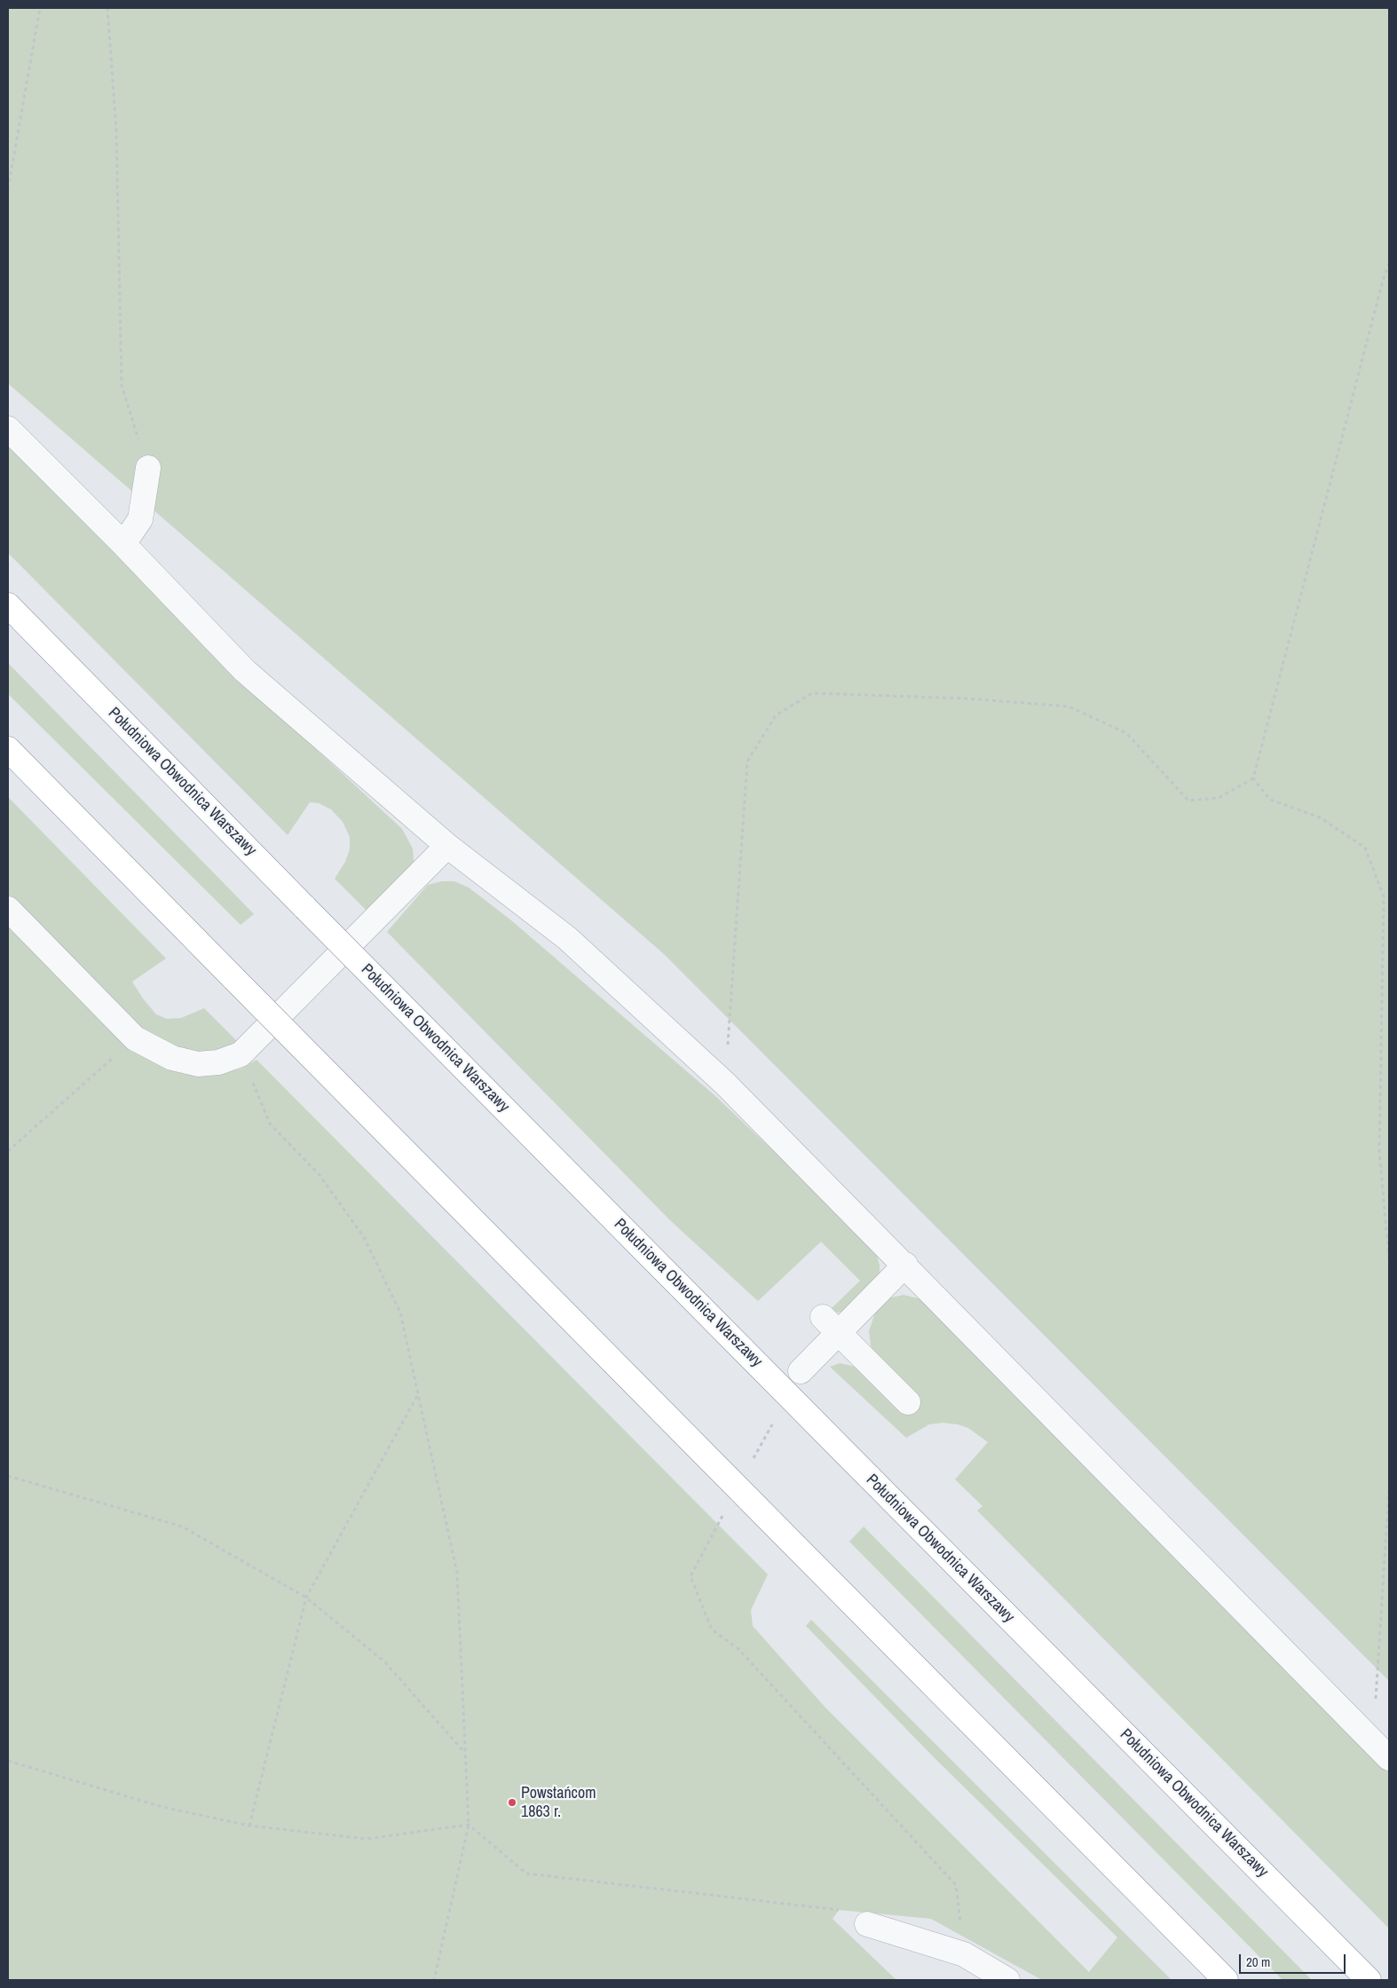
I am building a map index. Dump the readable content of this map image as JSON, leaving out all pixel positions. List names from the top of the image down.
{
  "streets": {
    "highway": ["Południowa Obwodnica Warszawy"]
  },
  "places": ["Powstańcom 1863 r."],
  "scale_bar": "20 m"
}
